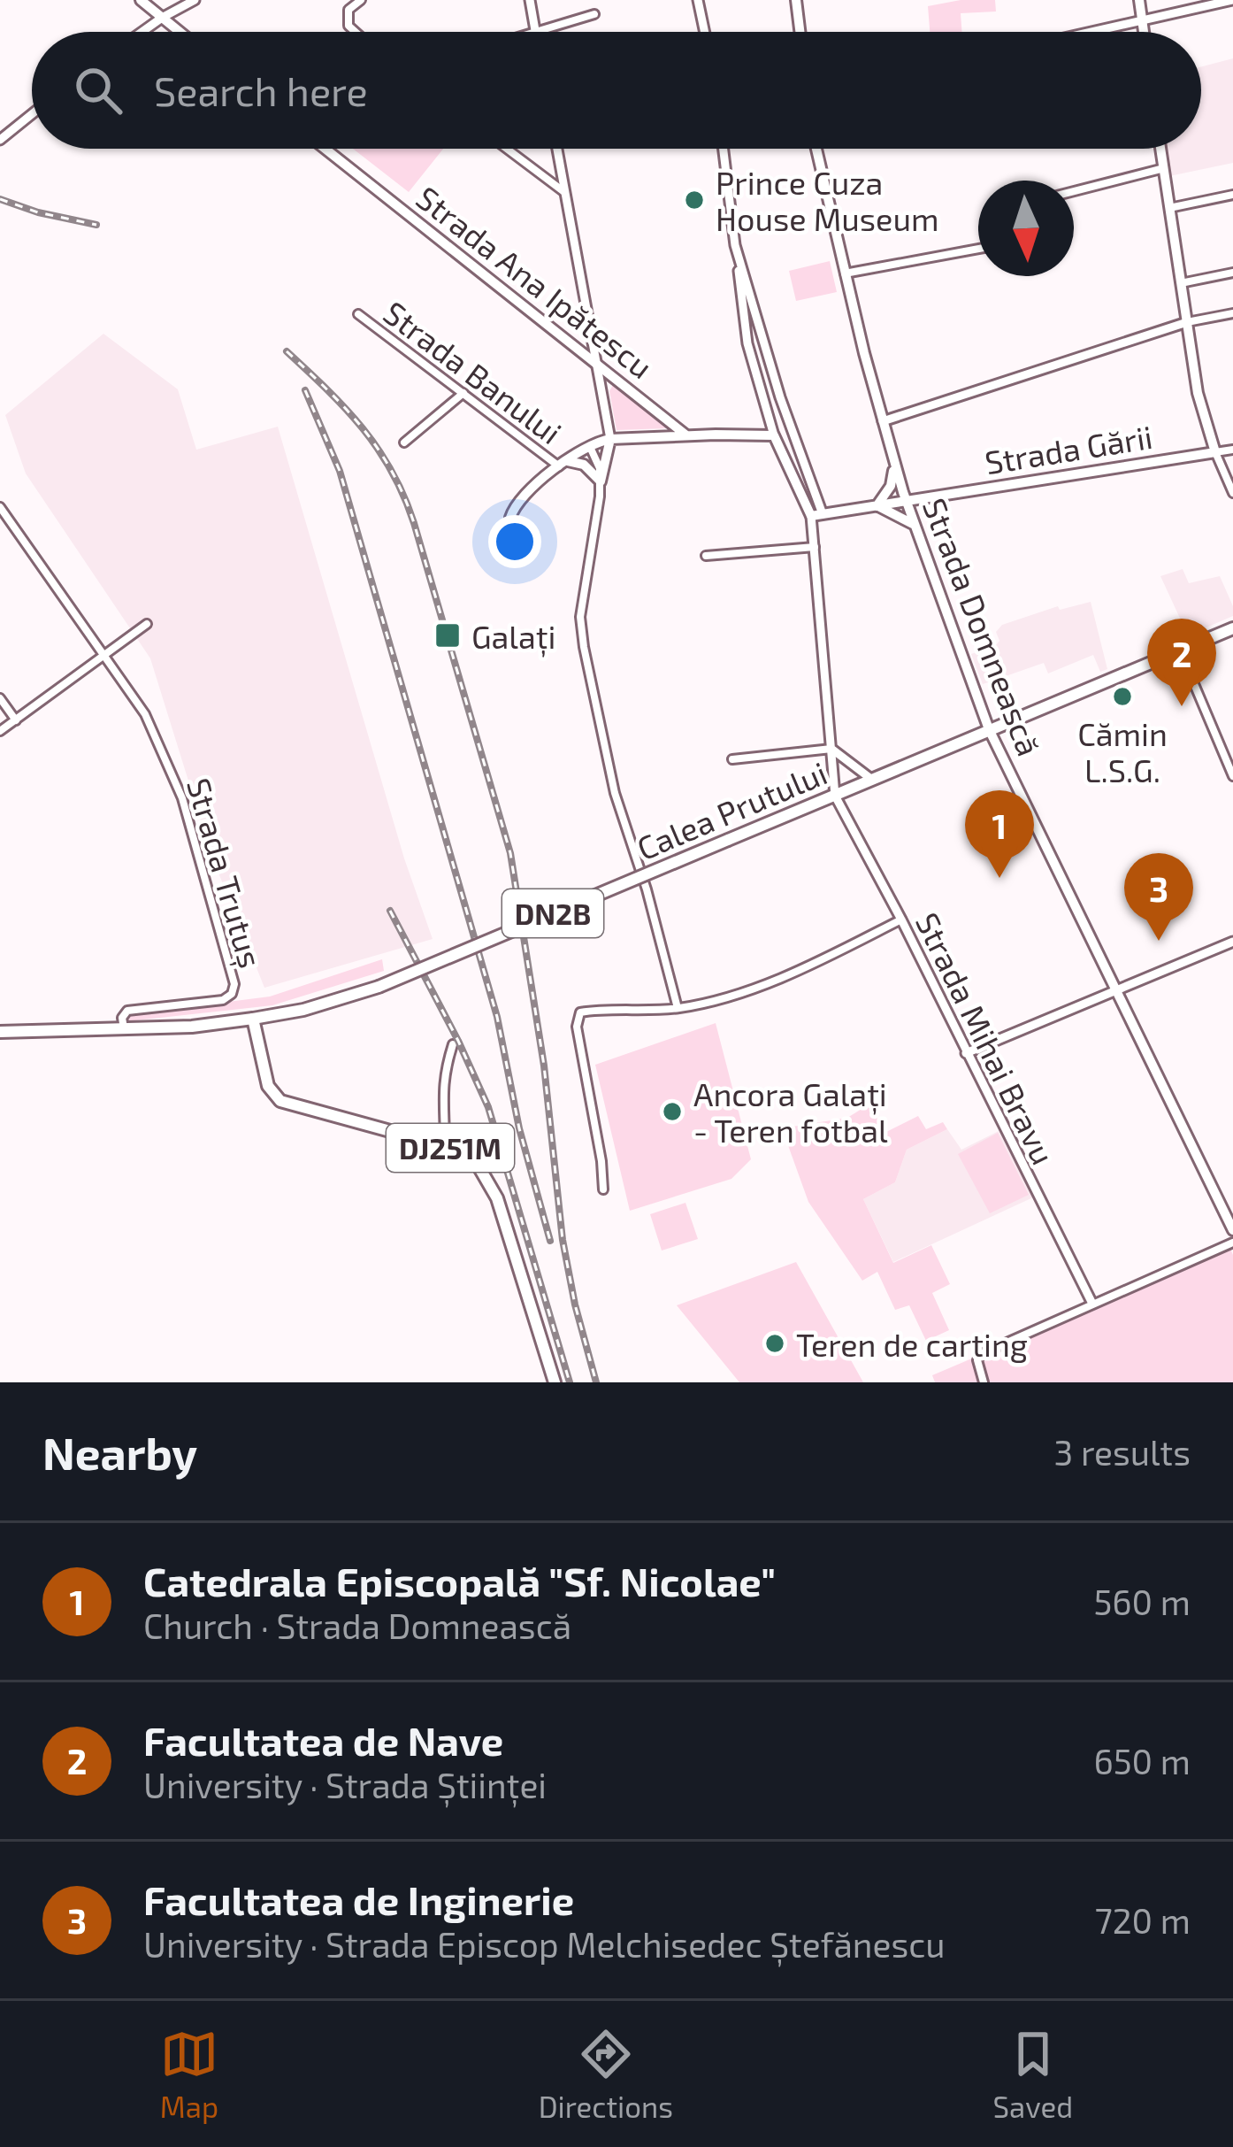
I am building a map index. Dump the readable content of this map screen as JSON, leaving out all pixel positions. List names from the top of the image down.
{
  "streets": {
    "main road": [
      "Strada Ana Ipătescu",
      "Strada Gării",
      "Strada Domnească",
      "Calea Prutului",
      "DN2B",
      "DJ251M"
    ],
    "street": ["Strada Banului", "Strada Trutuș", "Strada Mihai Bravu"]
  },
  "crossings": [
    ["Strada Gării", "Strada Domnească"],
    ["Strada Domnească", "Calea Prutului"],
    ["Strada Domnească", "DN2B"],
    ["Calea Prutului", "Strada Trutuș"],
    ["Calea Prutului", "DN2B"],
    ["Calea Prutului", "Strada Mihai Bravu"],
    ["Calea Prutului", "DJ251M"]
  ],
  "places": {
    "other": [
      "Prince Cuza House Museum",
      "Cămin L.S.G.",
      "Ancora Galați - Teren fotbal",
      "Teren de carting"
    ],
    "transit": ["Galați"]
  },
  "north": "bottom",
  "page": {
    "search": "Search here",
    "pins": ["2", "1", "3"],
    "heading": ["Nearby", "3 results"],
    "list": [
      {
        "mark": "1",
        "name": "Catedrala Episcopală \"Sf. Nicolae\"",
        "note": "Church · Strada Domnească",
        "value": "560 m"
      },
      {
        "mark": "2",
        "name": "Facultatea de Nave",
        "note": "University · Strada Științei",
        "value": "650 m"
      },
      {
        "mark": "3",
        "name": "Facultatea de Inginerie",
        "note": "University · Strada Episcop Melchisedec Ștefănescu",
        "value": "720 m"
      }
    ],
    "nav": ["Map", "Directions", "Saved"]
  }
}
